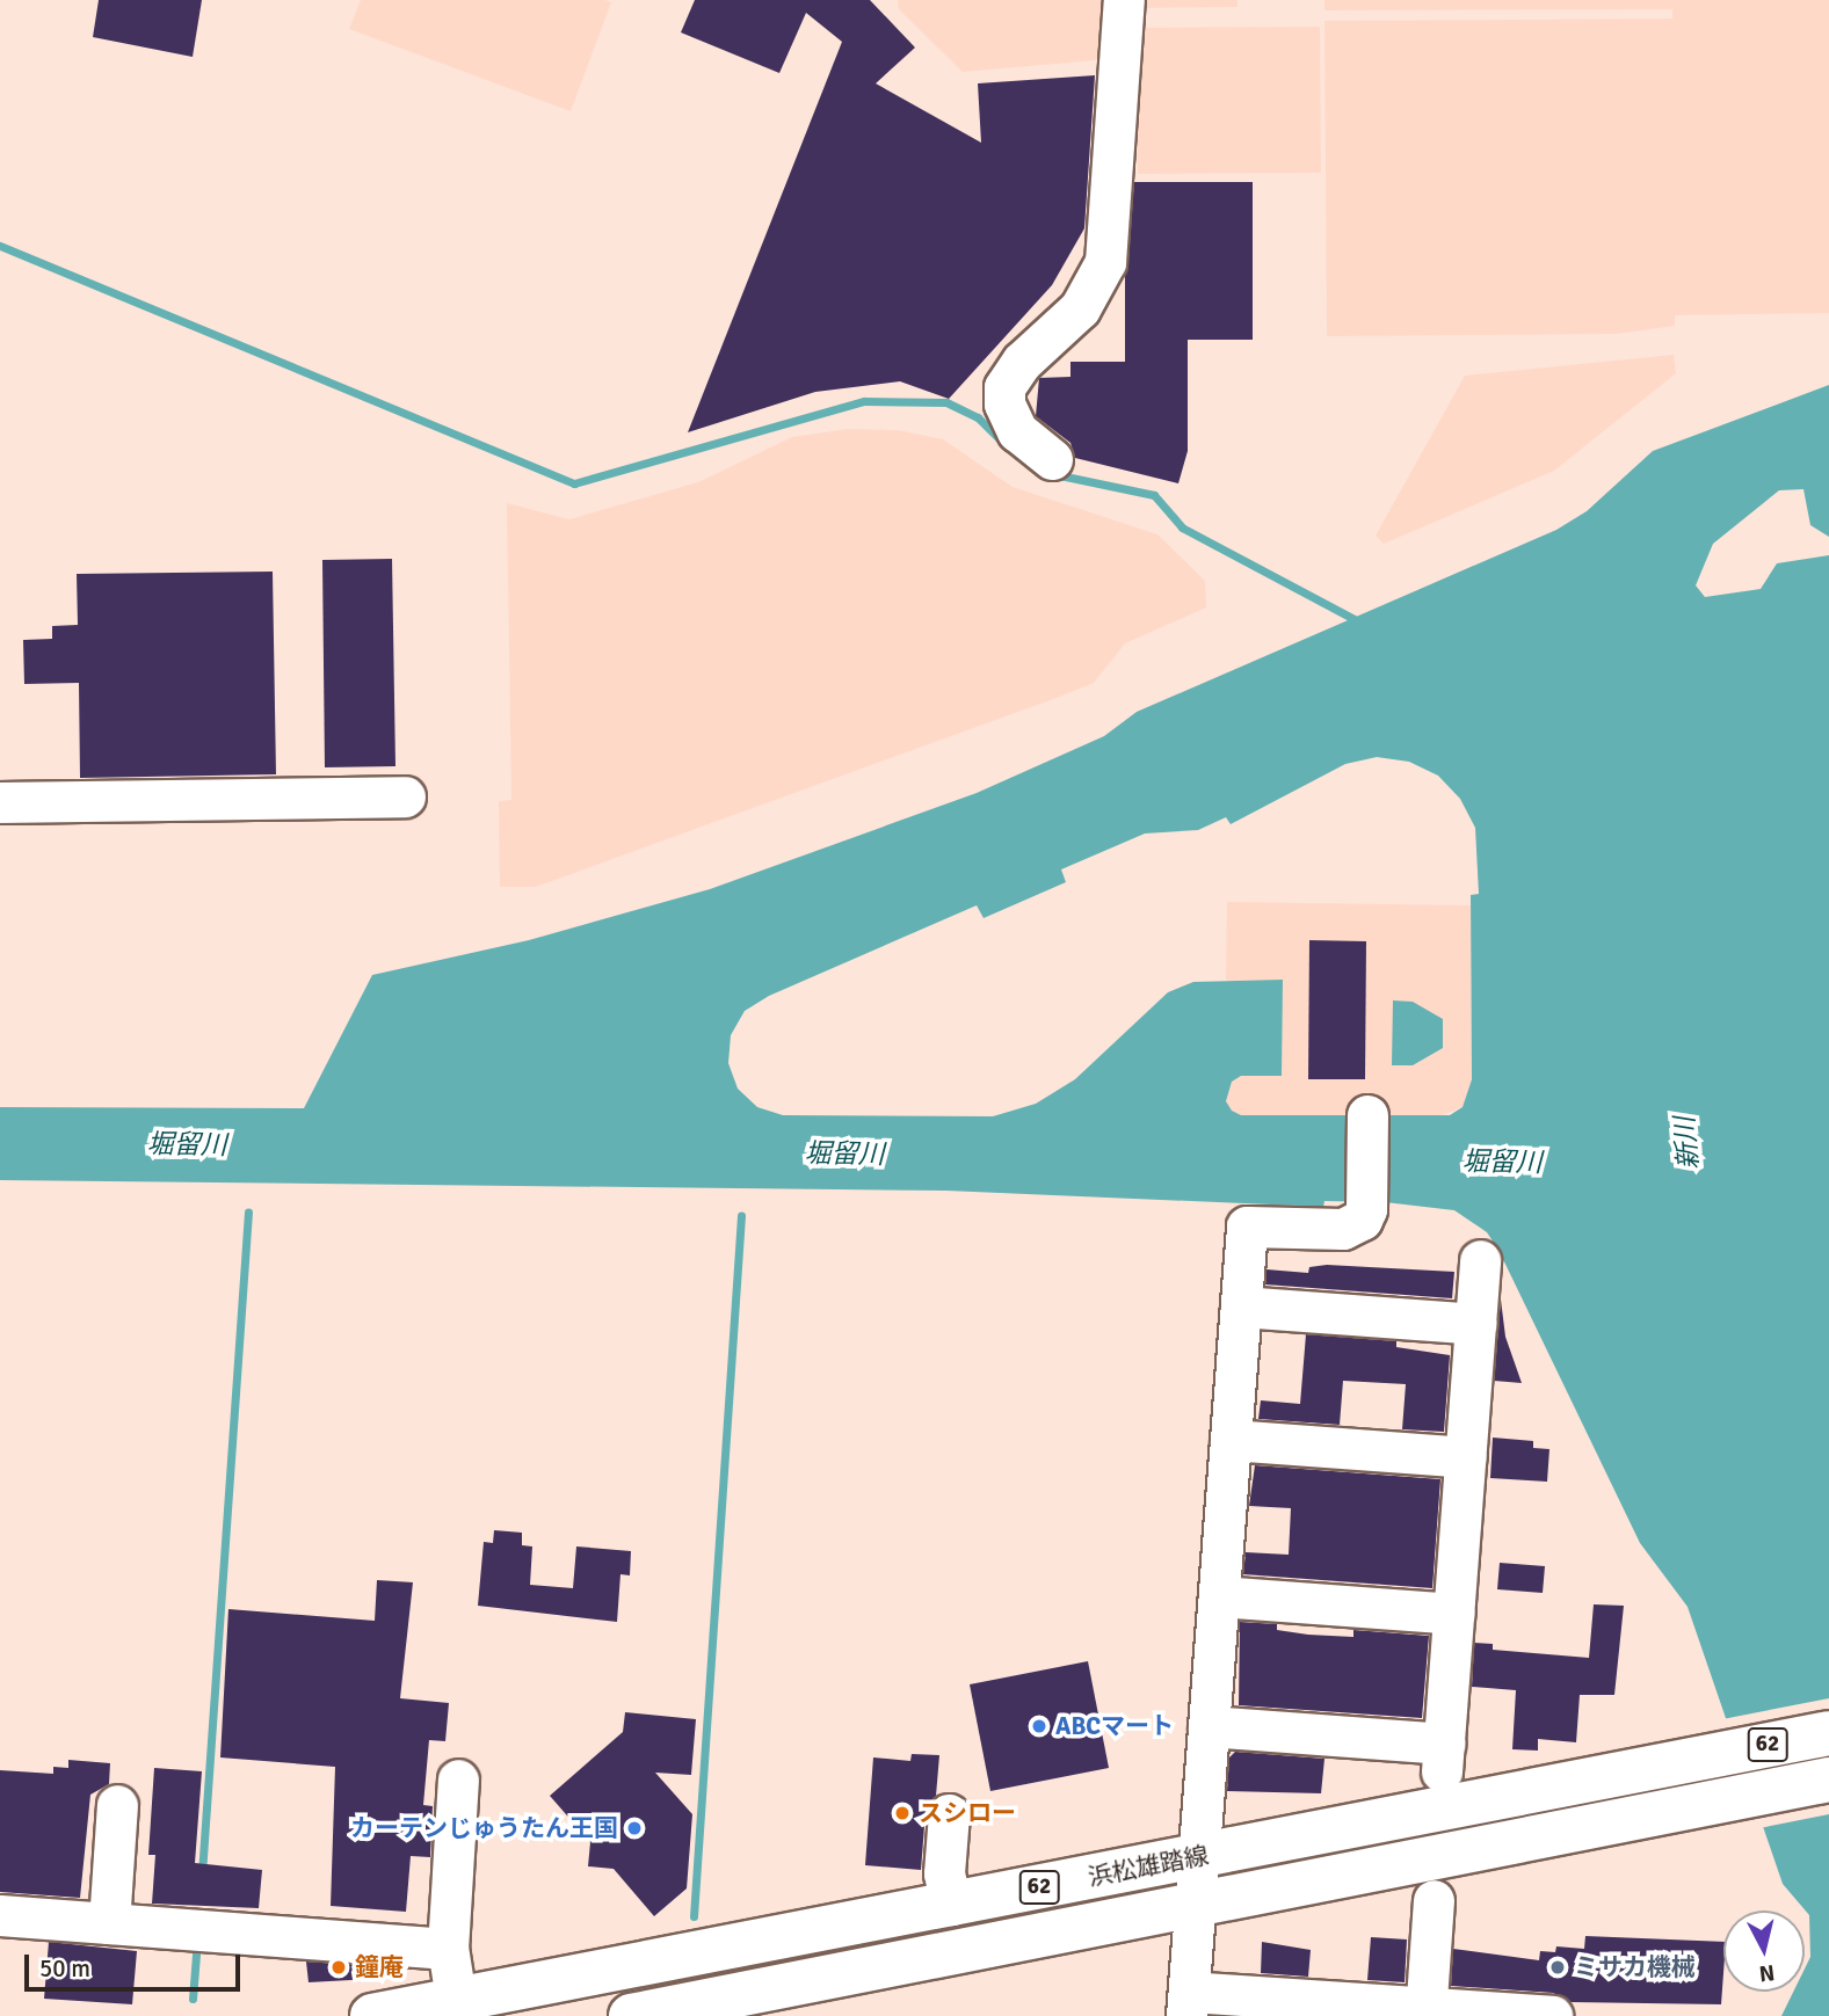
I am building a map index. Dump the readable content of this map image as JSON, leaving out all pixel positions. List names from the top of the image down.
{
  "streets": {
    "main road": ["62", "浜松雄踏線"]
  },
  "water": ["新川", "堀留川"],
  "places": [
    "ABCマート",
    "スシロー",
    "カーテンじゅうたん王国",
    "鐘庵",
    "ミサカ機械"
  ],
  "scale_bar": "50 m",
  "north": "bottom"
}
